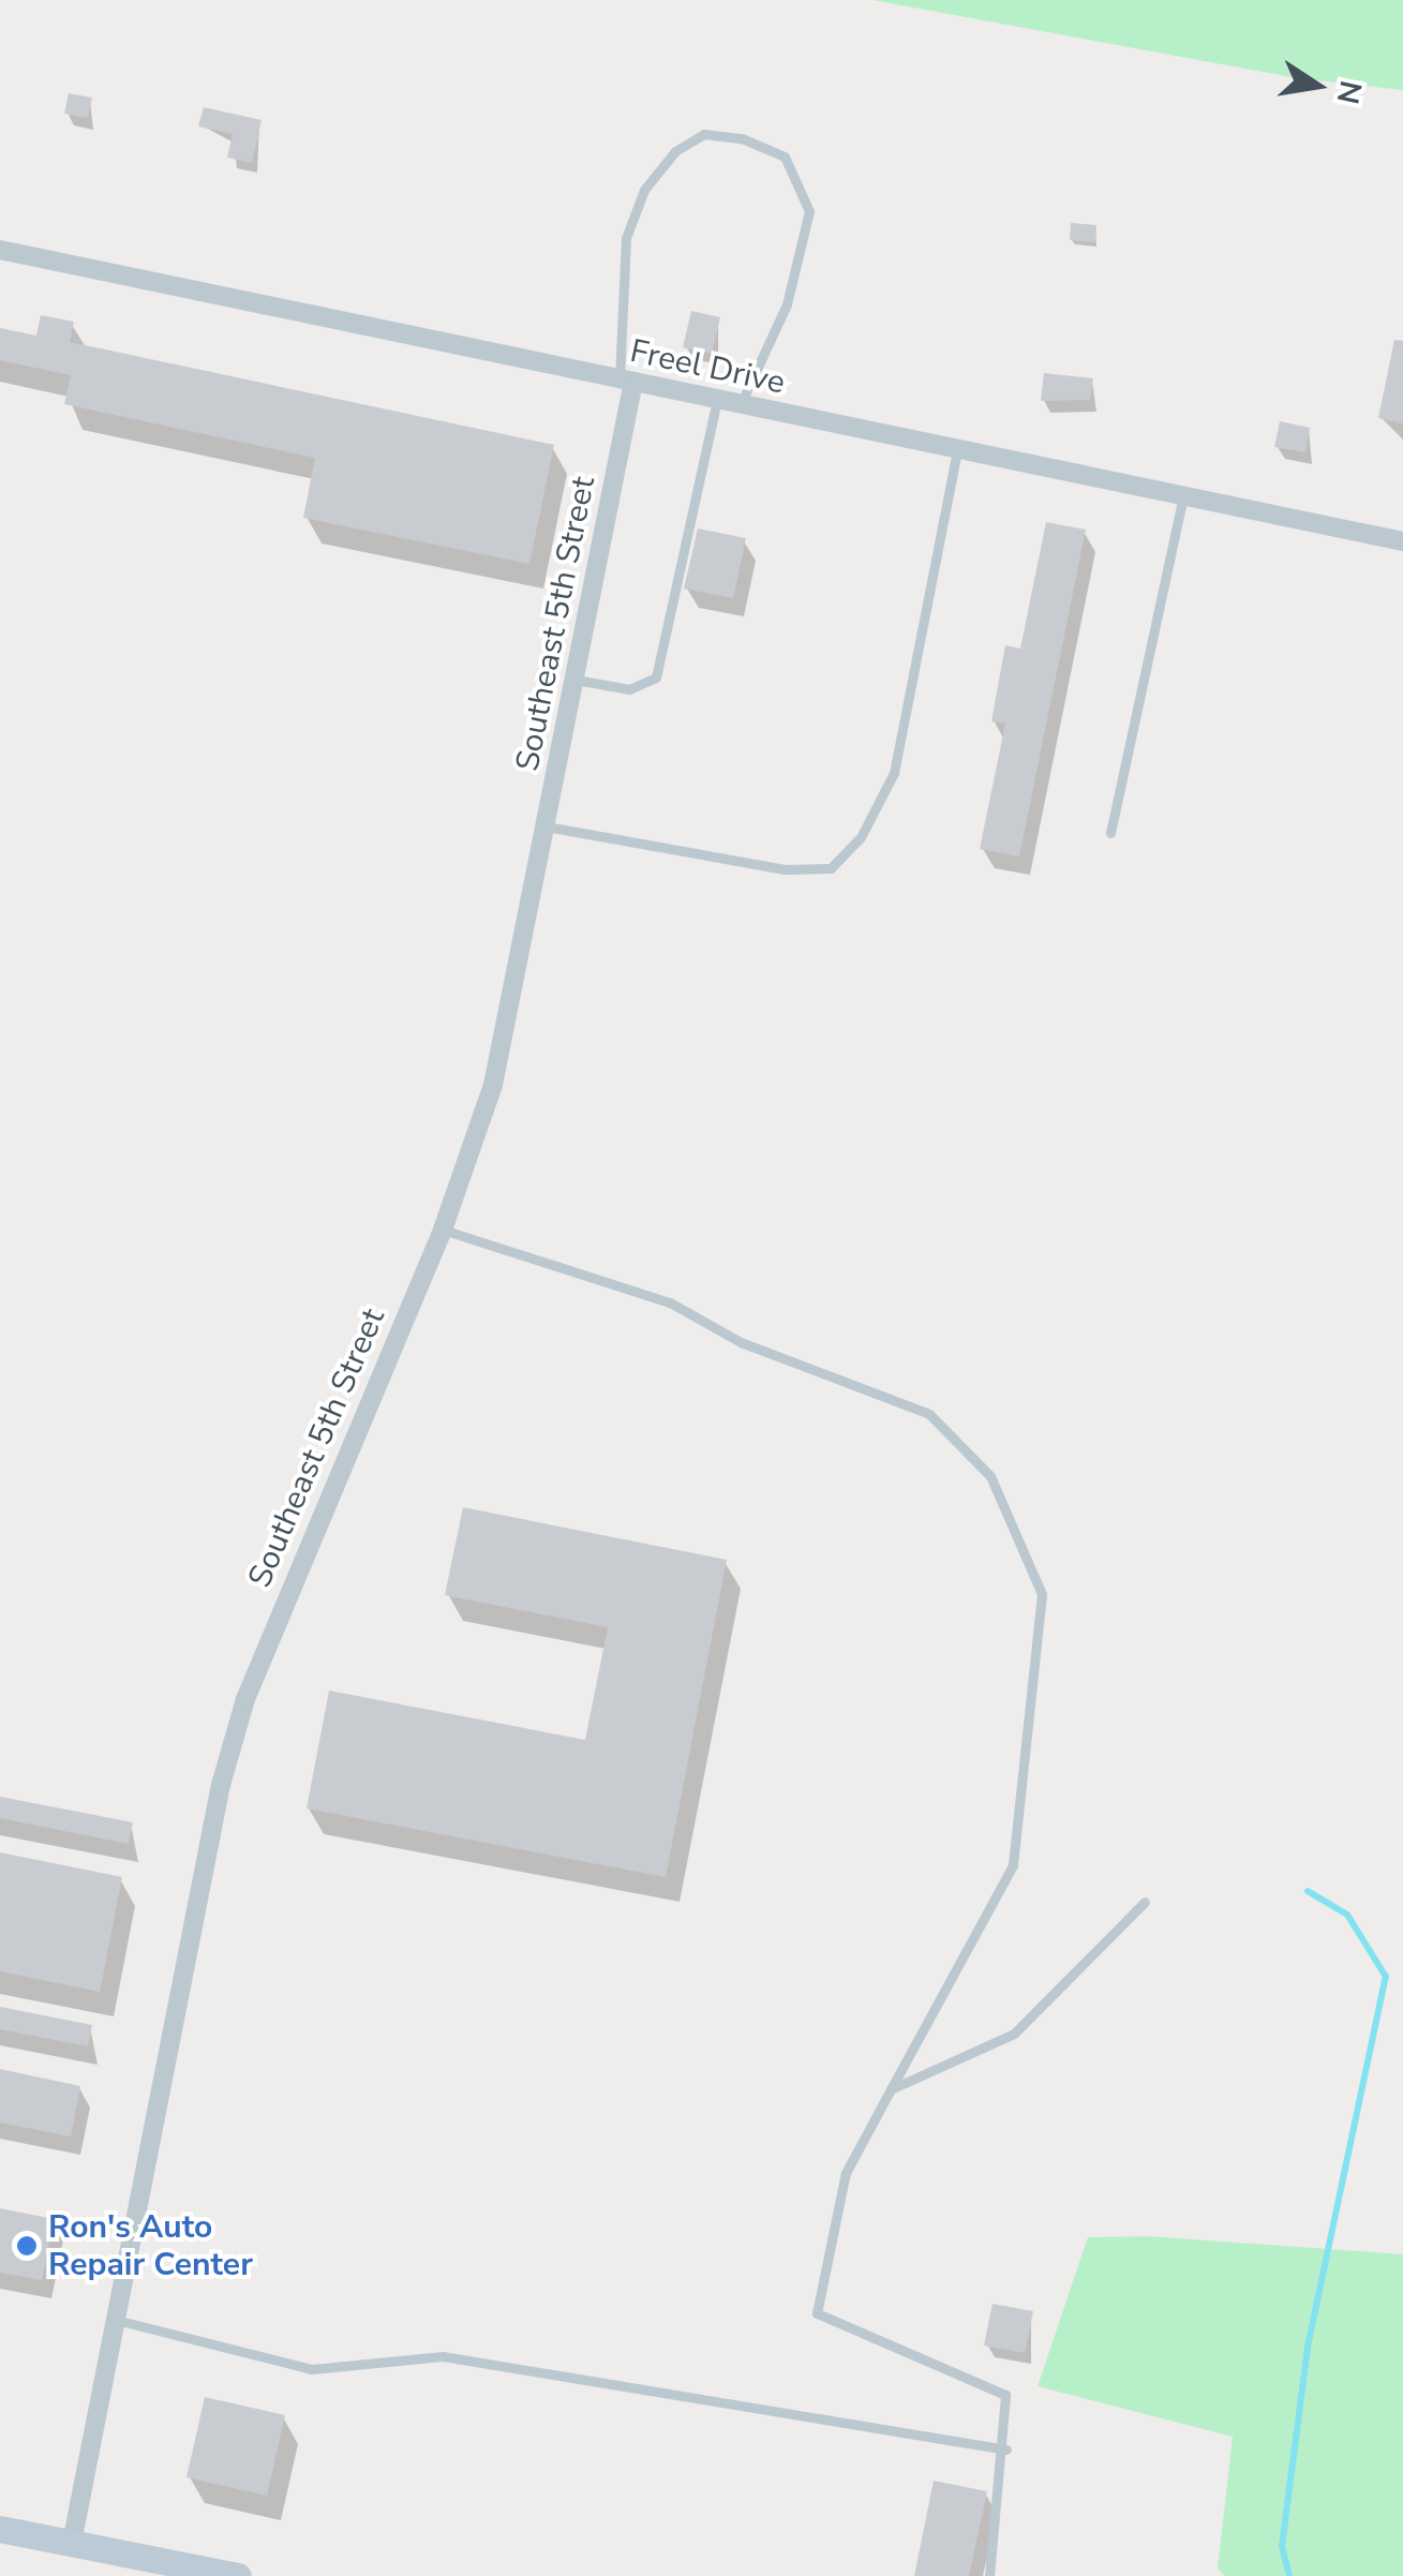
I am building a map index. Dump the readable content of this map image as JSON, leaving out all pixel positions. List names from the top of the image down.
{
  "streets": {
    "street": ["Freel Drive", "Southeast 5th Street"]
  },
  "crossings": [
    ["Freel Drive", "Southeast 5th Street"]
  ],
  "places": ["Ron's Auto Repair Center"],
  "north": "right"
}
